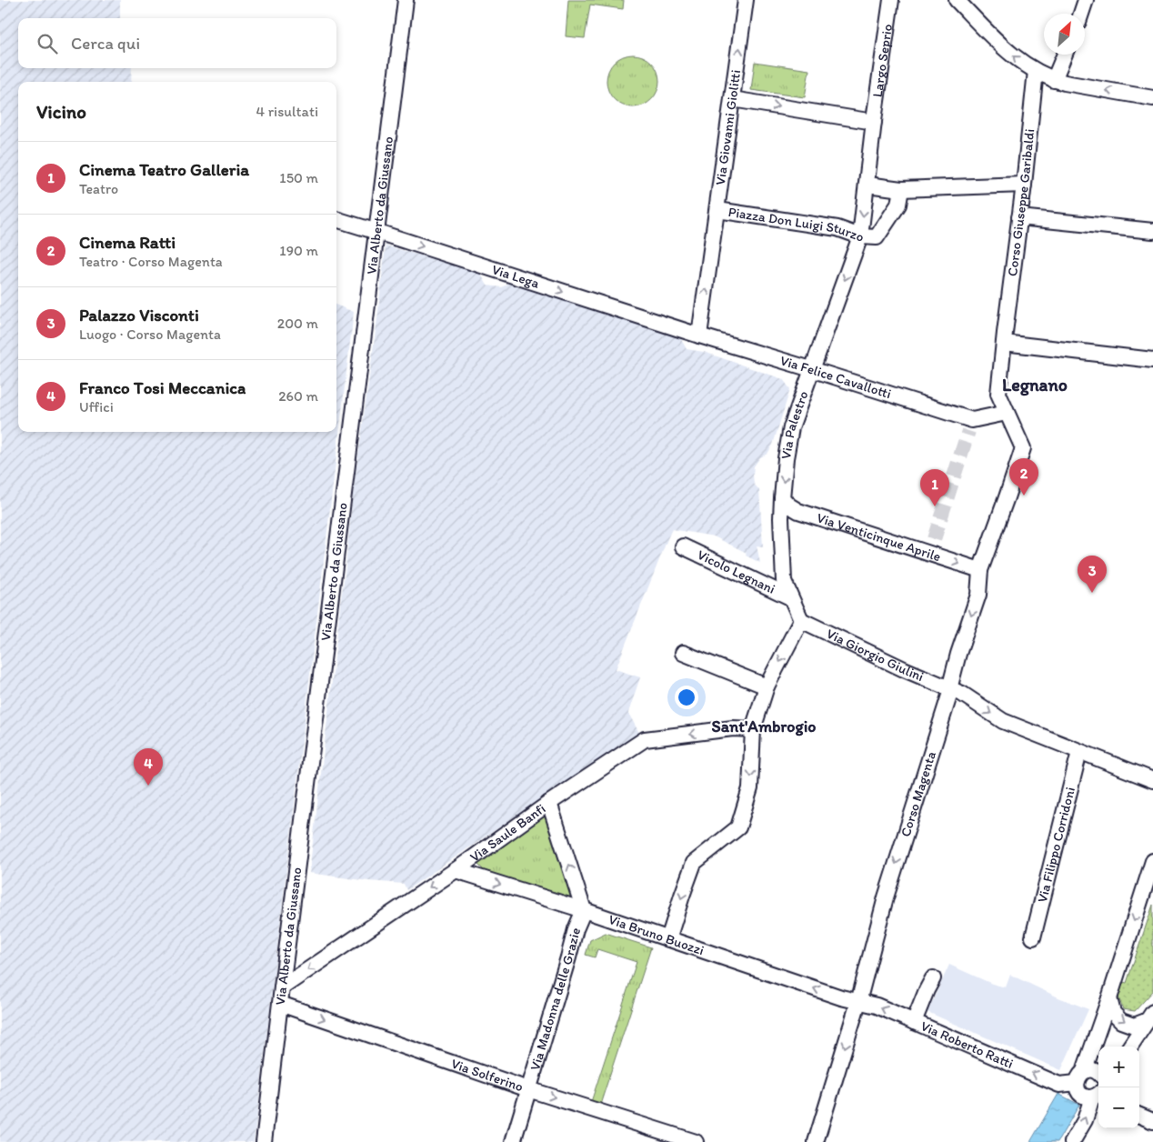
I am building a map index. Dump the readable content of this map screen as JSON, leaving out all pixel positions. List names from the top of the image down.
{
  "streets": {
    "street": [
      "Largo Seprio",
      "Via Giovanni Giolitti",
      "Corso Giuseppe Garibaldi",
      "Via Alberto da Giussano",
      "Piazza Don Luigi Sturzo",
      "Via Lega",
      "Via Felice Cavallotti",
      "Via Palestro",
      "Via Venticinque Aprile",
      "Vicolo Legnani",
      "Via Giorgio Giulini",
      "Corso Magenta",
      "Via Saule Banfi",
      "Via Filippo Corridoni",
      "Via Bruno Buozzi",
      "Via Madonna delle Grazie",
      "Via Roberto Ratti",
      "Via Solferino"
    ]
  },
  "crossings": [
    ["Largo Seprio", "Piazza Don Luigi Sturzo"],
    ["Via Giovanni Giolitti", "Piazza Don Luigi Sturzo"],
    ["Via Giovanni Giolitti", "Via Lega"],
    ["Via Giovanni Giolitti", "Via Felice Cavallotti"],
    ["Corso Giuseppe Garibaldi", "Via Felice Cavallotti"],
    ["Corso Giuseppe Garibaldi", "Corso Magenta"],
    ["Via Alberto da Giussano", "Via Lega"],
    ["Via Alberto da Giussano", "Via Saule Banfi"],
    ["Via Alberto da Giussano", "Via Solferino"],
    ["Piazza Don Luigi Sturzo", "Via Palestro"],
    ["Via Lega", "Via Felice Cavallotti"],
    ["Via Felice Cavallotti", "Via Palestro"],
    ["Via Palestro", "Via Venticinque Aprile"],
    ["Via Palestro", "Vicolo Legnani"],
    ["Via Palestro", "Via Giorgio Giulini"],
    ["Via Venticinque Aprile", "Corso Magenta"],
    ["Via Giorgio Giulini", "Corso Magenta"],
    ["Corso Magenta", "Via Bruno Buozzi"],
    ["Corso Magenta", "Via Roberto Ratti"],
    ["Via Saule Banfi", "Via Bruno Buozzi"],
    ["Via Bruno Buozzi", "Via Madonna delle Grazie"],
    ["Via Bruno Buozzi", "Via Roberto Ratti"],
    ["Via Madonna delle Grazie", "Via Solferino"]
  ],
  "one_way": [
    "Via Giovanni Giolitti",
    "Via Lega",
    "Via Palestro",
    "Via Venticinque Aprile",
    "Corso Magenta",
    "Via Saule Banfi",
    "Via Roberto Ratti",
    "Via Solferino"
  ],
  "districts": ["Legnano", "Sant'Ambrogio"],
  "north": "top right",
  "page": {
    "search": "Cerca qui",
    "heading": ["Vicino", "4 risultati"],
    "list": [
      {
        "mark": "1",
        "name": "Cinema Teatro Galleria",
        "note": "Teatro",
        "value": "150 m"
      },
      {
        "mark": "2",
        "name": "Cinema Ratti",
        "note": "Teatro · Corso Magenta",
        "value": "190 m"
      },
      {
        "mark": "3",
        "name": "Palazzo Visconti",
        "note": "Luogo · Corso Magenta",
        "value": "200 m"
      },
      {
        "mark": "4",
        "name": "Franco Tosi Meccanica",
        "note": "Uffici",
        "value": "260 m"
      }
    ],
    "pins": [
      "2",
      "1",
      "3",
      "4"
    ],
    "map_buttons": ["+", "−"]
  }
}
